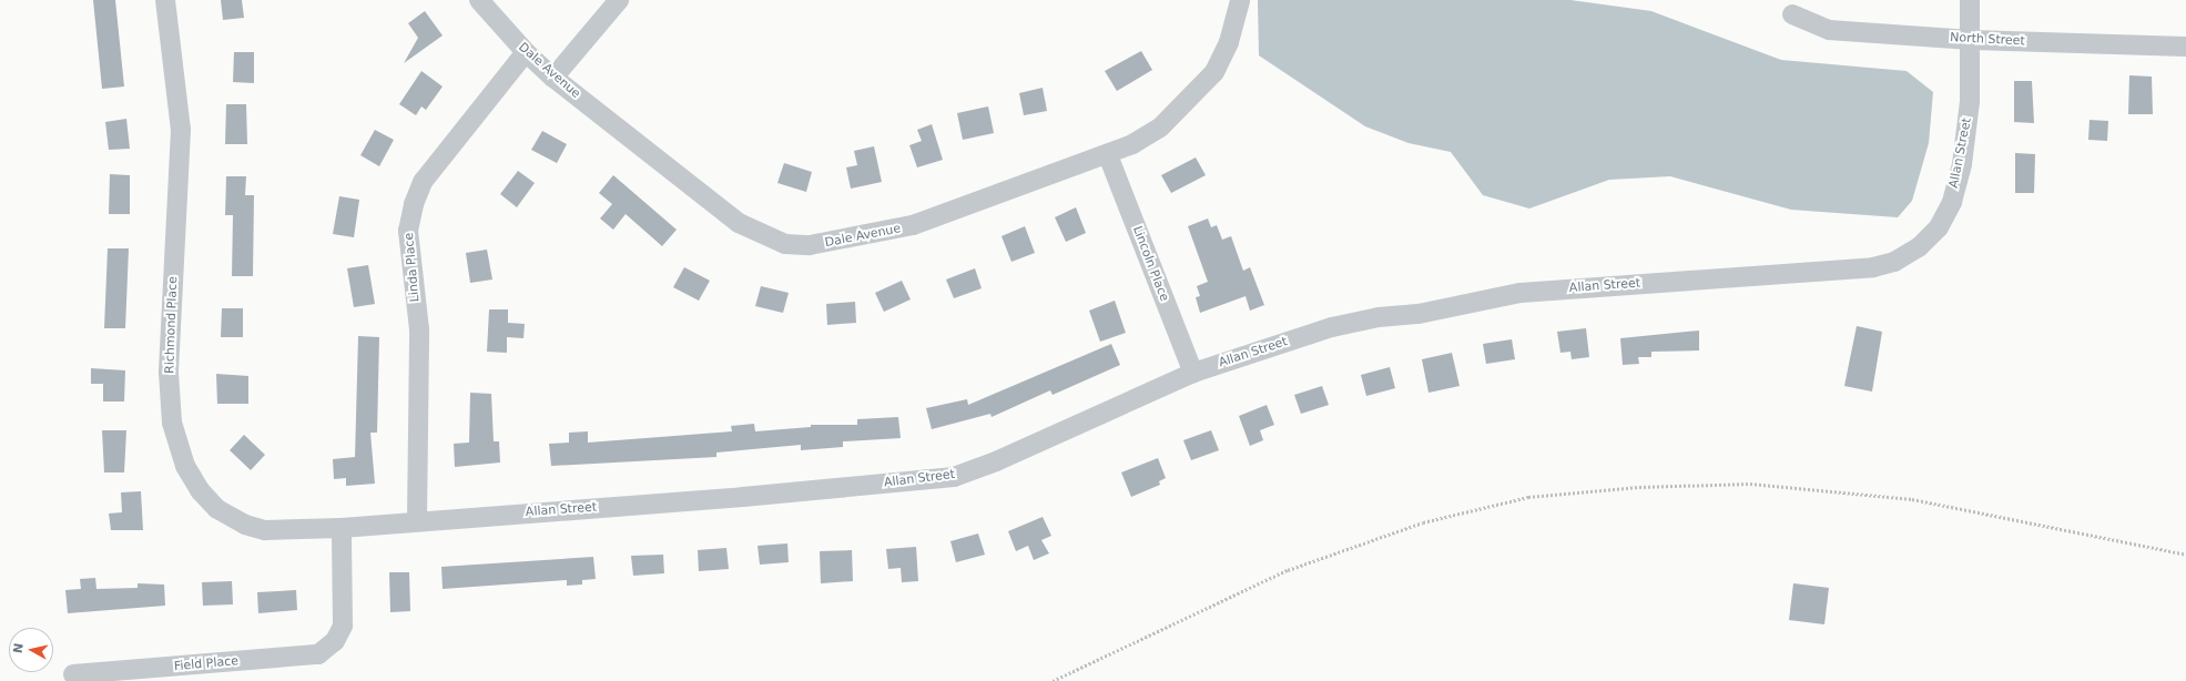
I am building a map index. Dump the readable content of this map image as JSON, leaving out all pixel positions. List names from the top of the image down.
{
  "streets": {
    "street": [
      "North Street",
      "Dale Avenue",
      "Allan Street",
      "Lincoln Place",
      "Linda Place",
      "Richmond Place",
      "Field Place"
    ]
  },
  "crossings": [
    ["North Street", "Allan Street"],
    ["Dale Avenue", "Lincoln Place"],
    ["Dale Avenue", "Linda Place"],
    ["Allan Street", "Lincoln Place"],
    ["Allan Street", "Linda Place"],
    ["Allan Street", "Richmond Place"],
    ["Allan Street", "Field Place"],
    ["Richmond Place", "Field Place"]
  ],
  "north": "left"
}
